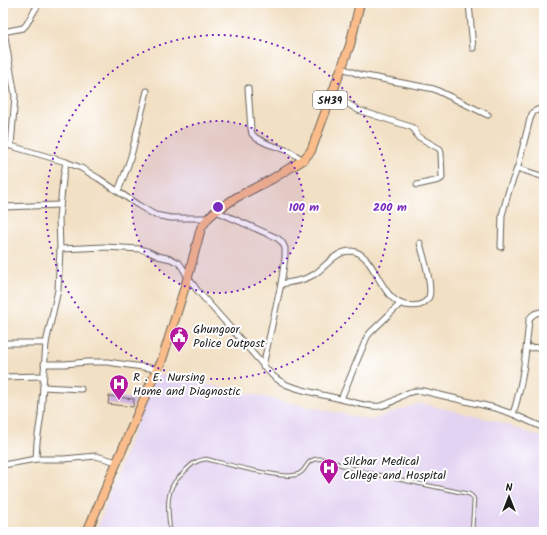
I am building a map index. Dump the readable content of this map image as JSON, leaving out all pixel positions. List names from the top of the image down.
{
  "streets": {
    "main road": ["SH39"]
  },
  "places": {
    "public building": ["Ghungoor Police Outpost"],
    "hospital": ["R . E. Nursing Home and Diagnostic", "Silchar Medical College and Hospital"]
  },
  "north": "top",
  "rings": ["100 m", "200 m"]
}
